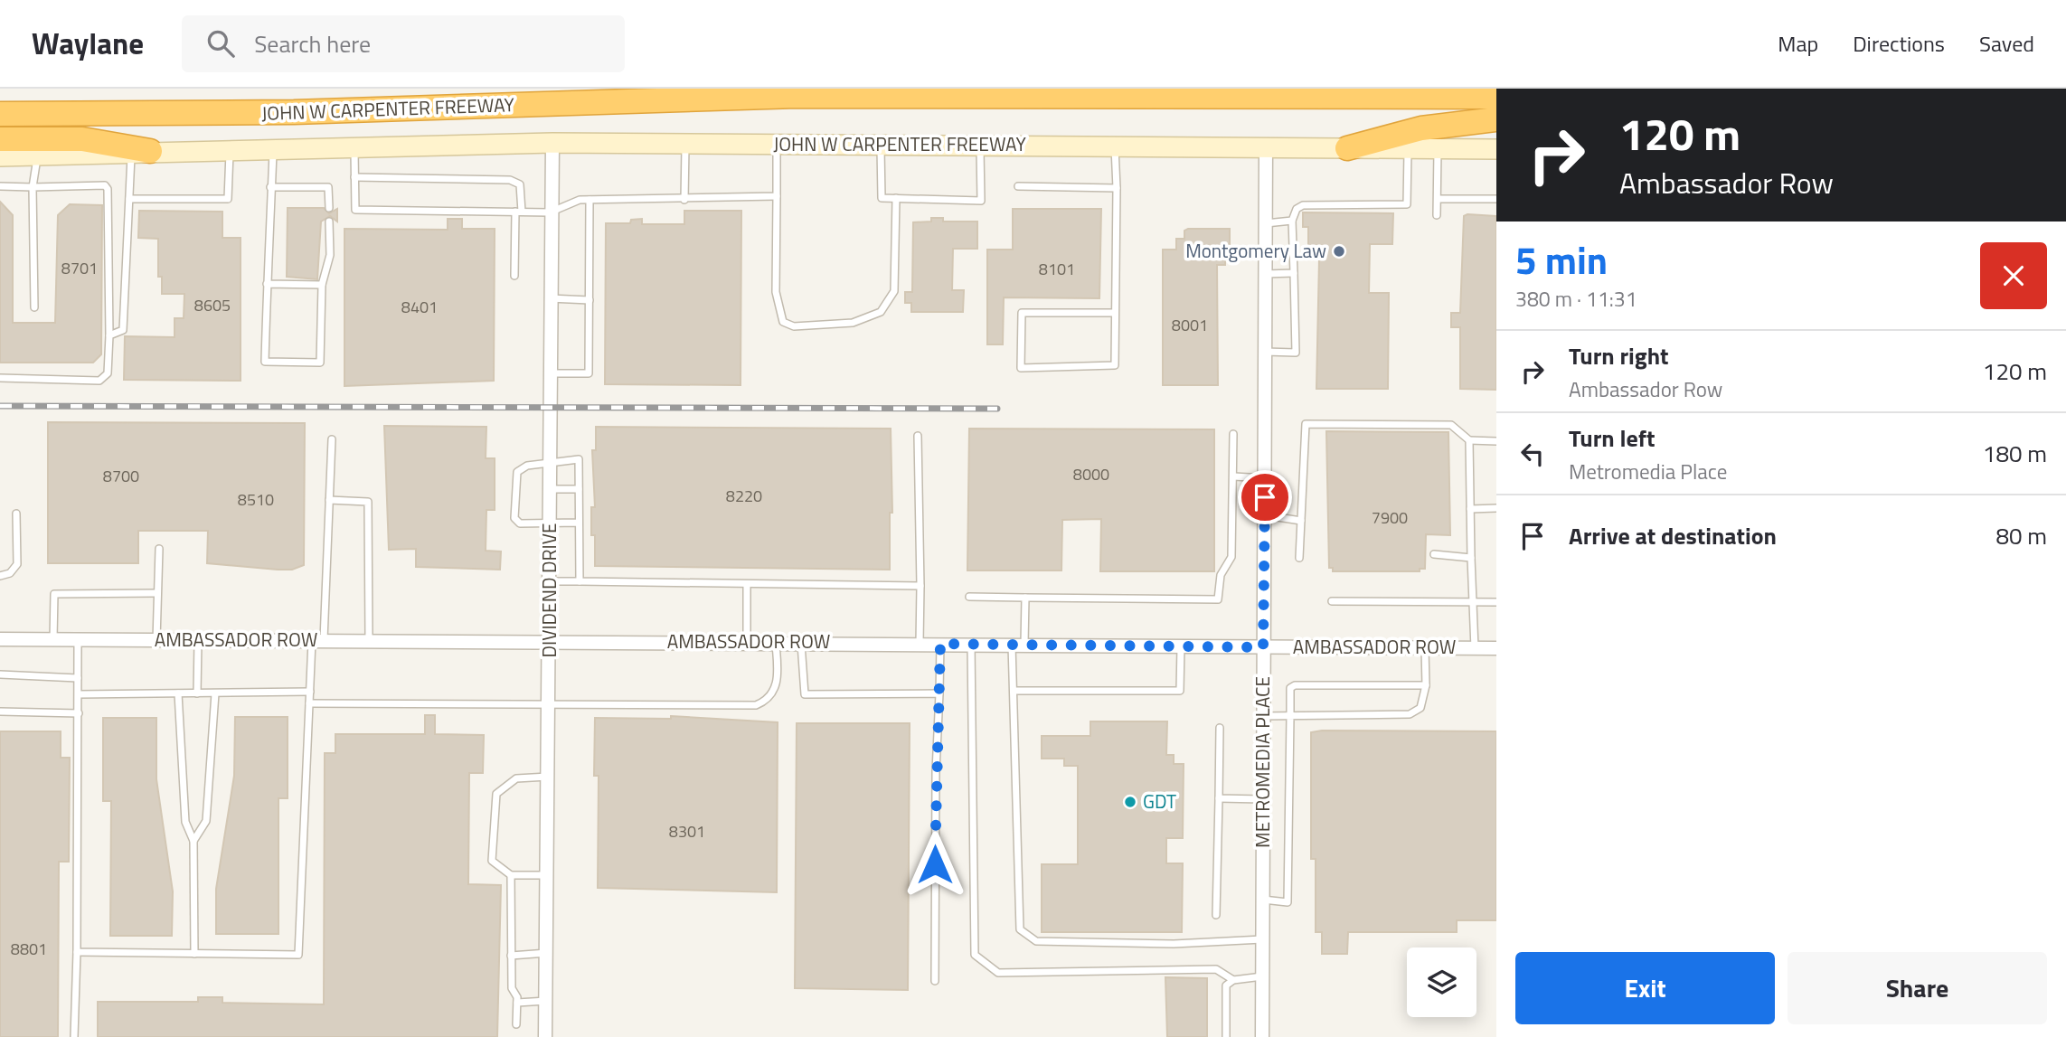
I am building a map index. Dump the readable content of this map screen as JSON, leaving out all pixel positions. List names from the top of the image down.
{
  "streets": {
    "highway": ["JOHN W CARPENTER FREEWAY"],
    "street": ["DIVIDEND DRIVE", "AMBASSADOR ROW", "METROMEDIA PLACE"]
  },
  "crossings": [
    ["JOHN W CARPENTER FREEWAY", "DIVIDEND DRIVE"],
    ["JOHN W CARPENTER FREEWAY", "METROMEDIA PLACE"],
    ["DIVIDEND DRIVE", "AMBASSADOR ROW"],
    ["AMBASSADOR ROW", "METROMEDIA PLACE"]
  ],
  "places": ["Montgomery Law", "GDT"],
  "house_numbers": [
    "8701",
    "8101",
    "8605",
    "8401",
    "8001",
    "8000",
    "8700",
    "8220",
    "8510",
    "7900",
    "8301",
    "8801"
  ],
  "page": {
    "header": "Waylane",
    "search": "Search here",
    "nav": ["Map", "Directions", "Saved"],
    "turn": ["120 m", "Ambassador Row"],
    "heading": ["5 min", "380 m · 11:31"],
    "list": [
      {
        "name": "Turn right",
        "note": "Ambassador Row",
        "value": "120 m"
      },
      {
        "name": "Turn left",
        "note": "Metromedia Place",
        "value": "180 m"
      },
      {
        "name": "Arrive at destination",
        "value": "80 m"
      }
    ],
    "buttons": ["Exit", "Share"]
  }
}
